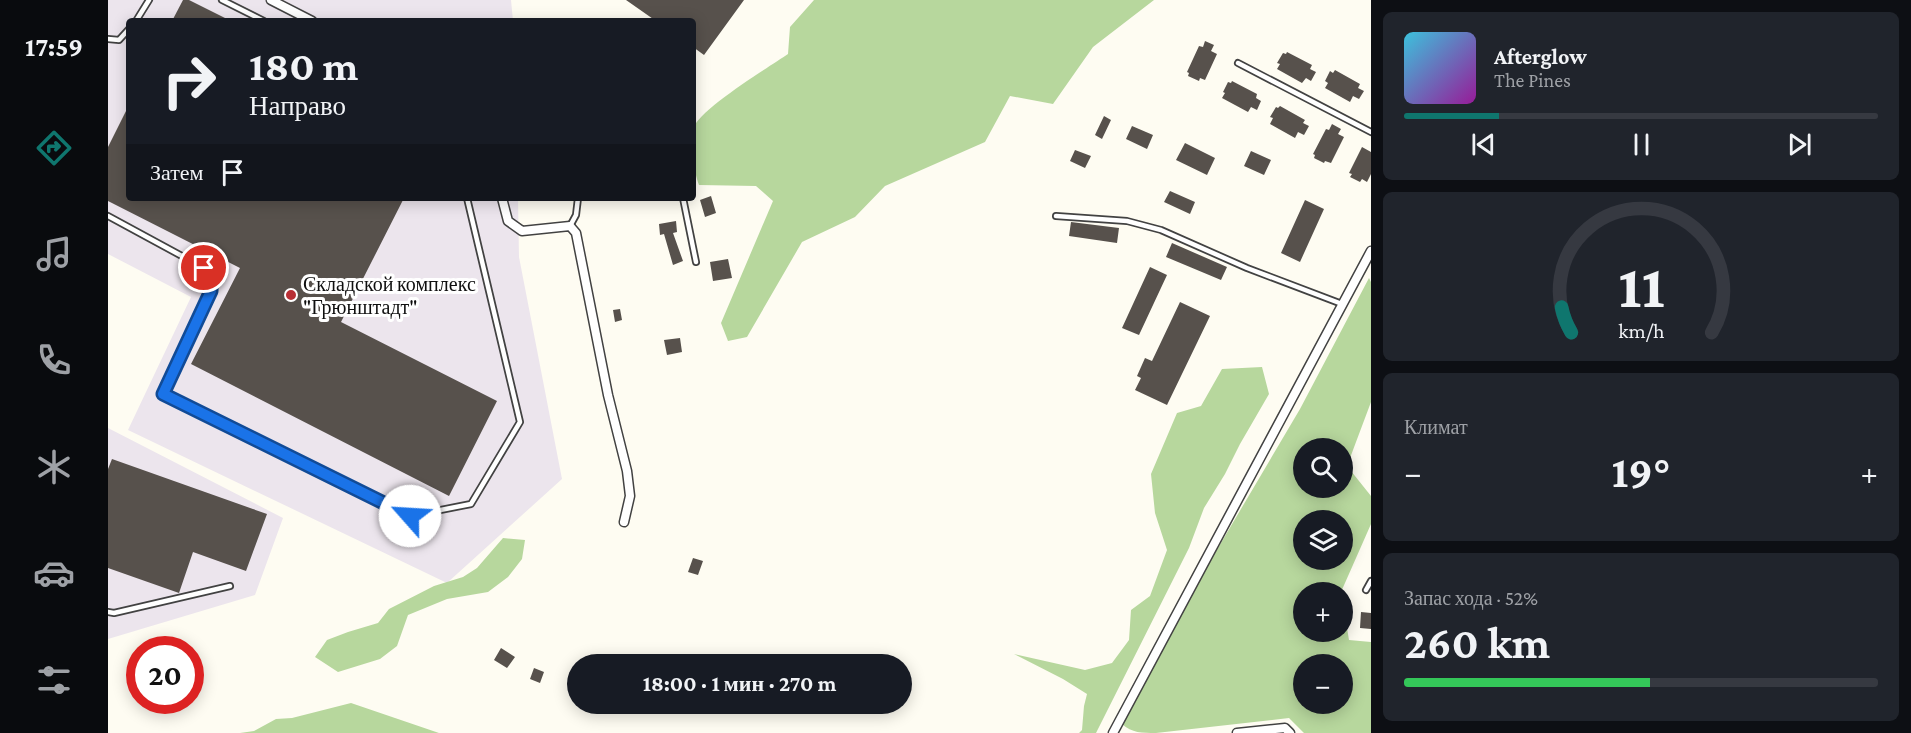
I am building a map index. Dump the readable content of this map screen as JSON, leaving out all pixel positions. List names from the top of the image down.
{
  "places": ["Складской комплекс \"Грюнштадт\""],
  "page": {
    "tabs": "17:59",
    "turn": ["180 m", "Направо"],
    "song": ["Afterglow", "The Pines"],
    "then": "Затем",
    "tile": [
      "Климат",
      ["Запас хода · 52%", "260 km"]
    ],
    "map_buttons": ["+", "−"],
    "heat": ["−", "19°", "+"],
    "limit": "20",
    "trip": "18:00 · 1 мин · 270 m",
    "gauge": ["11", "km/h"]
  }
}
